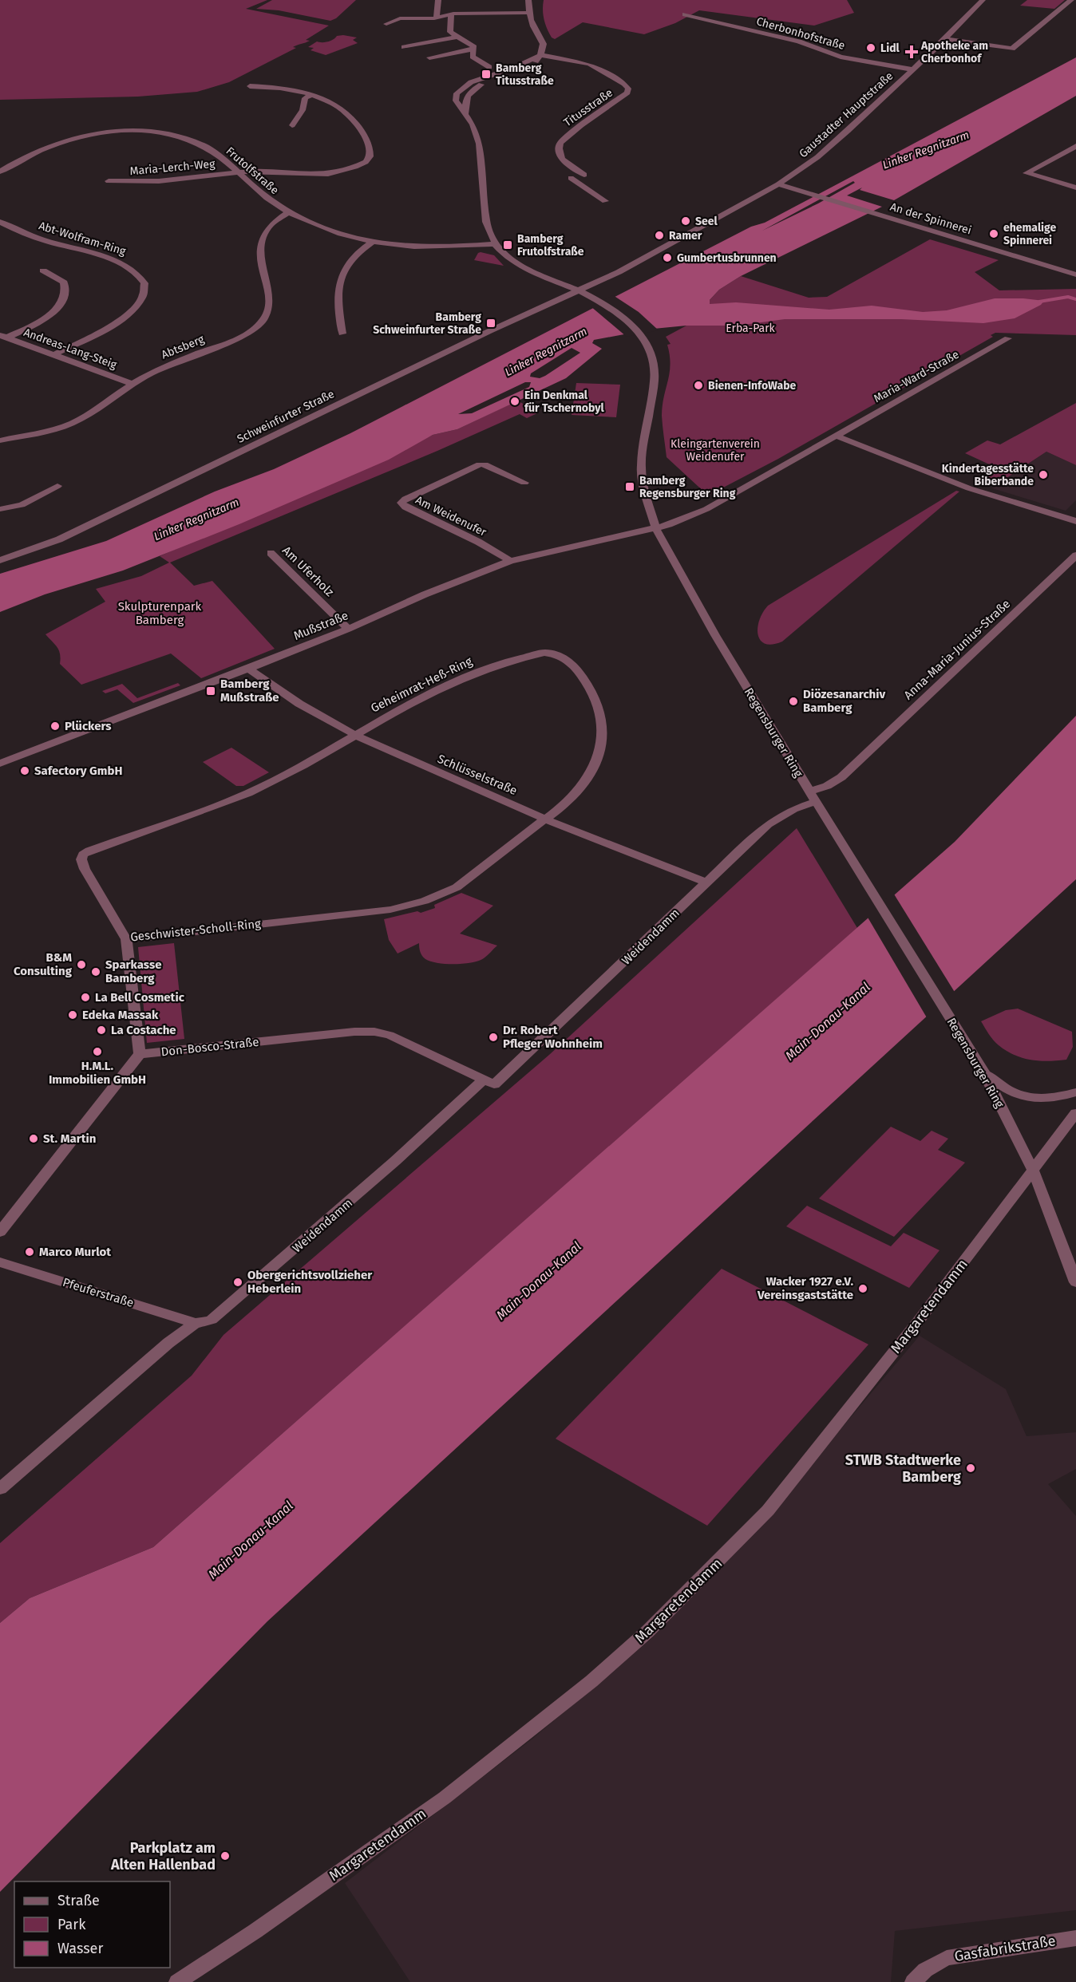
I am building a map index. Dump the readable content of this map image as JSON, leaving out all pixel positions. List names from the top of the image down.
{
  "streets": {
    "street": [
      "Cherbonhofstraße",
      "Titusstraße",
      "Gaustadter Hauptstraße",
      "Maria-Lerch-Weg",
      "Frutolfstraße",
      "An der Spinnerei",
      "Abt-Wolfram-Ring",
      "Abtsberg",
      "Andreas-Lang-Steig",
      "Maria-Ward-Straße",
      "Schweinfurter Straße",
      "Am Weidenufer",
      "Am Uferholz",
      "Mußstraße",
      "Anna-Maria-Junius-Straße",
      "Geheimrat-Heß-Ring",
      "Regensburger Ring",
      "Schlüsselstraße",
      "Geschwister-Scholl-Ring",
      "Weidendamm",
      "Don-Bosco-Straße",
      "Pfeuferstraße",
      "Margaretendamm",
      "Gasfabrikstraße"
    ]
  },
  "crossings": [
    ["Cherbonhofstraße", "Gaustadter Hauptstraße"],
    ["Gaustadter Hauptstraße", "An der Spinnerei"],
    ["Gaustadter Hauptstraße", "Schweinfurter Straße"],
    ["Gaustadter Hauptstraße", "Regensburger Ring"],
    ["Maria-Lerch-Weg", "Frutolfstraße"],
    ["Frutolfstraße", "Abtsberg"],
    ["Frutolfstraße", "Regensburger Ring"],
    ["Abt-Wolfram-Ring", "Andreas-Lang-Steig"],
    ["Abtsberg", "Andreas-Lang-Steig"],
    ["Maria-Ward-Straße", "Mußstraße"],
    ["Maria-Ward-Straße", "Regensburger Ring"],
    ["Schweinfurter Straße", "Regensburger Ring"],
    ["Am Weidenufer", "Mußstraße"],
    ["Am Uferholz", "Mußstraße"],
    ["Mußstraße", "Regensburger Ring"],
    ["Mußstraße", "Schlüsselstraße"],
    ["Anna-Maria-Junius-Straße", "Regensburger Ring"],
    ["Geheimrat-Heß-Ring", "Schlüsselstraße"],
    ["Geheimrat-Heß-Ring", "Geschwister-Scholl-Ring"],
    ["Regensburger Ring", "Weidendamm"],
    ["Regensburger Ring", "Margaretendamm"],
    ["Schlüsselstraße", "Geschwister-Scholl-Ring"],
    ["Schlüsselstraße", "Weidendamm"],
    ["Weidendamm", "Don-Bosco-Straße"],
    ["Weidendamm", "Pfeuferstraße"]
  ],
  "water": ["Linker Regnitzarm", "Main-Donau-Kanal"],
  "parks": ["Erba-Park", "Kleingartenverein Weidenufer", "Skulpturenpark Bamberg"],
  "places": {
    "other": [
      "Lidl",
      "Seel",
      "ehemalige Spinnerei",
      "Ramer",
      "Gumbertusbrunnen",
      "Bienen-InfoWabe",
      "Ein Denkmal für Tschernobyl",
      "Kindertagesstätte Biberbande",
      "Diözesanarchiv Bamberg",
      "Plückers",
      "Safectory GmbH",
      "B&M Consulting",
      "Sparkasse Bamberg",
      "La Bell Cosmetic",
      "Edeka Massak",
      "La Costache",
      "Dr. Robert Pfleger Wohnheim",
      "H.M.L. Immobilien GmbH",
      "St. Martin",
      "Marco Murlot",
      "Obergerichtsvollzieher Heberlein",
      "Wacker 1927 e.V. Vereinsgaststätte",
      "STWB Stadtwerke Bamberg",
      "Parkplatz am Alten Hallenbad"
    ],
    "health": ["Apotheke am Cherbonhof"],
    "transit": [
      "Bamberg Titusstraße",
      "Bamberg Frutolfstraße",
      "Bamberg Schweinfurter Straße",
      "Bamberg Regensburger Ring",
      "Bamberg Mußstraße"
    ]
  },
  "legend": ["Straße", "Park", "Wasser"]
}
